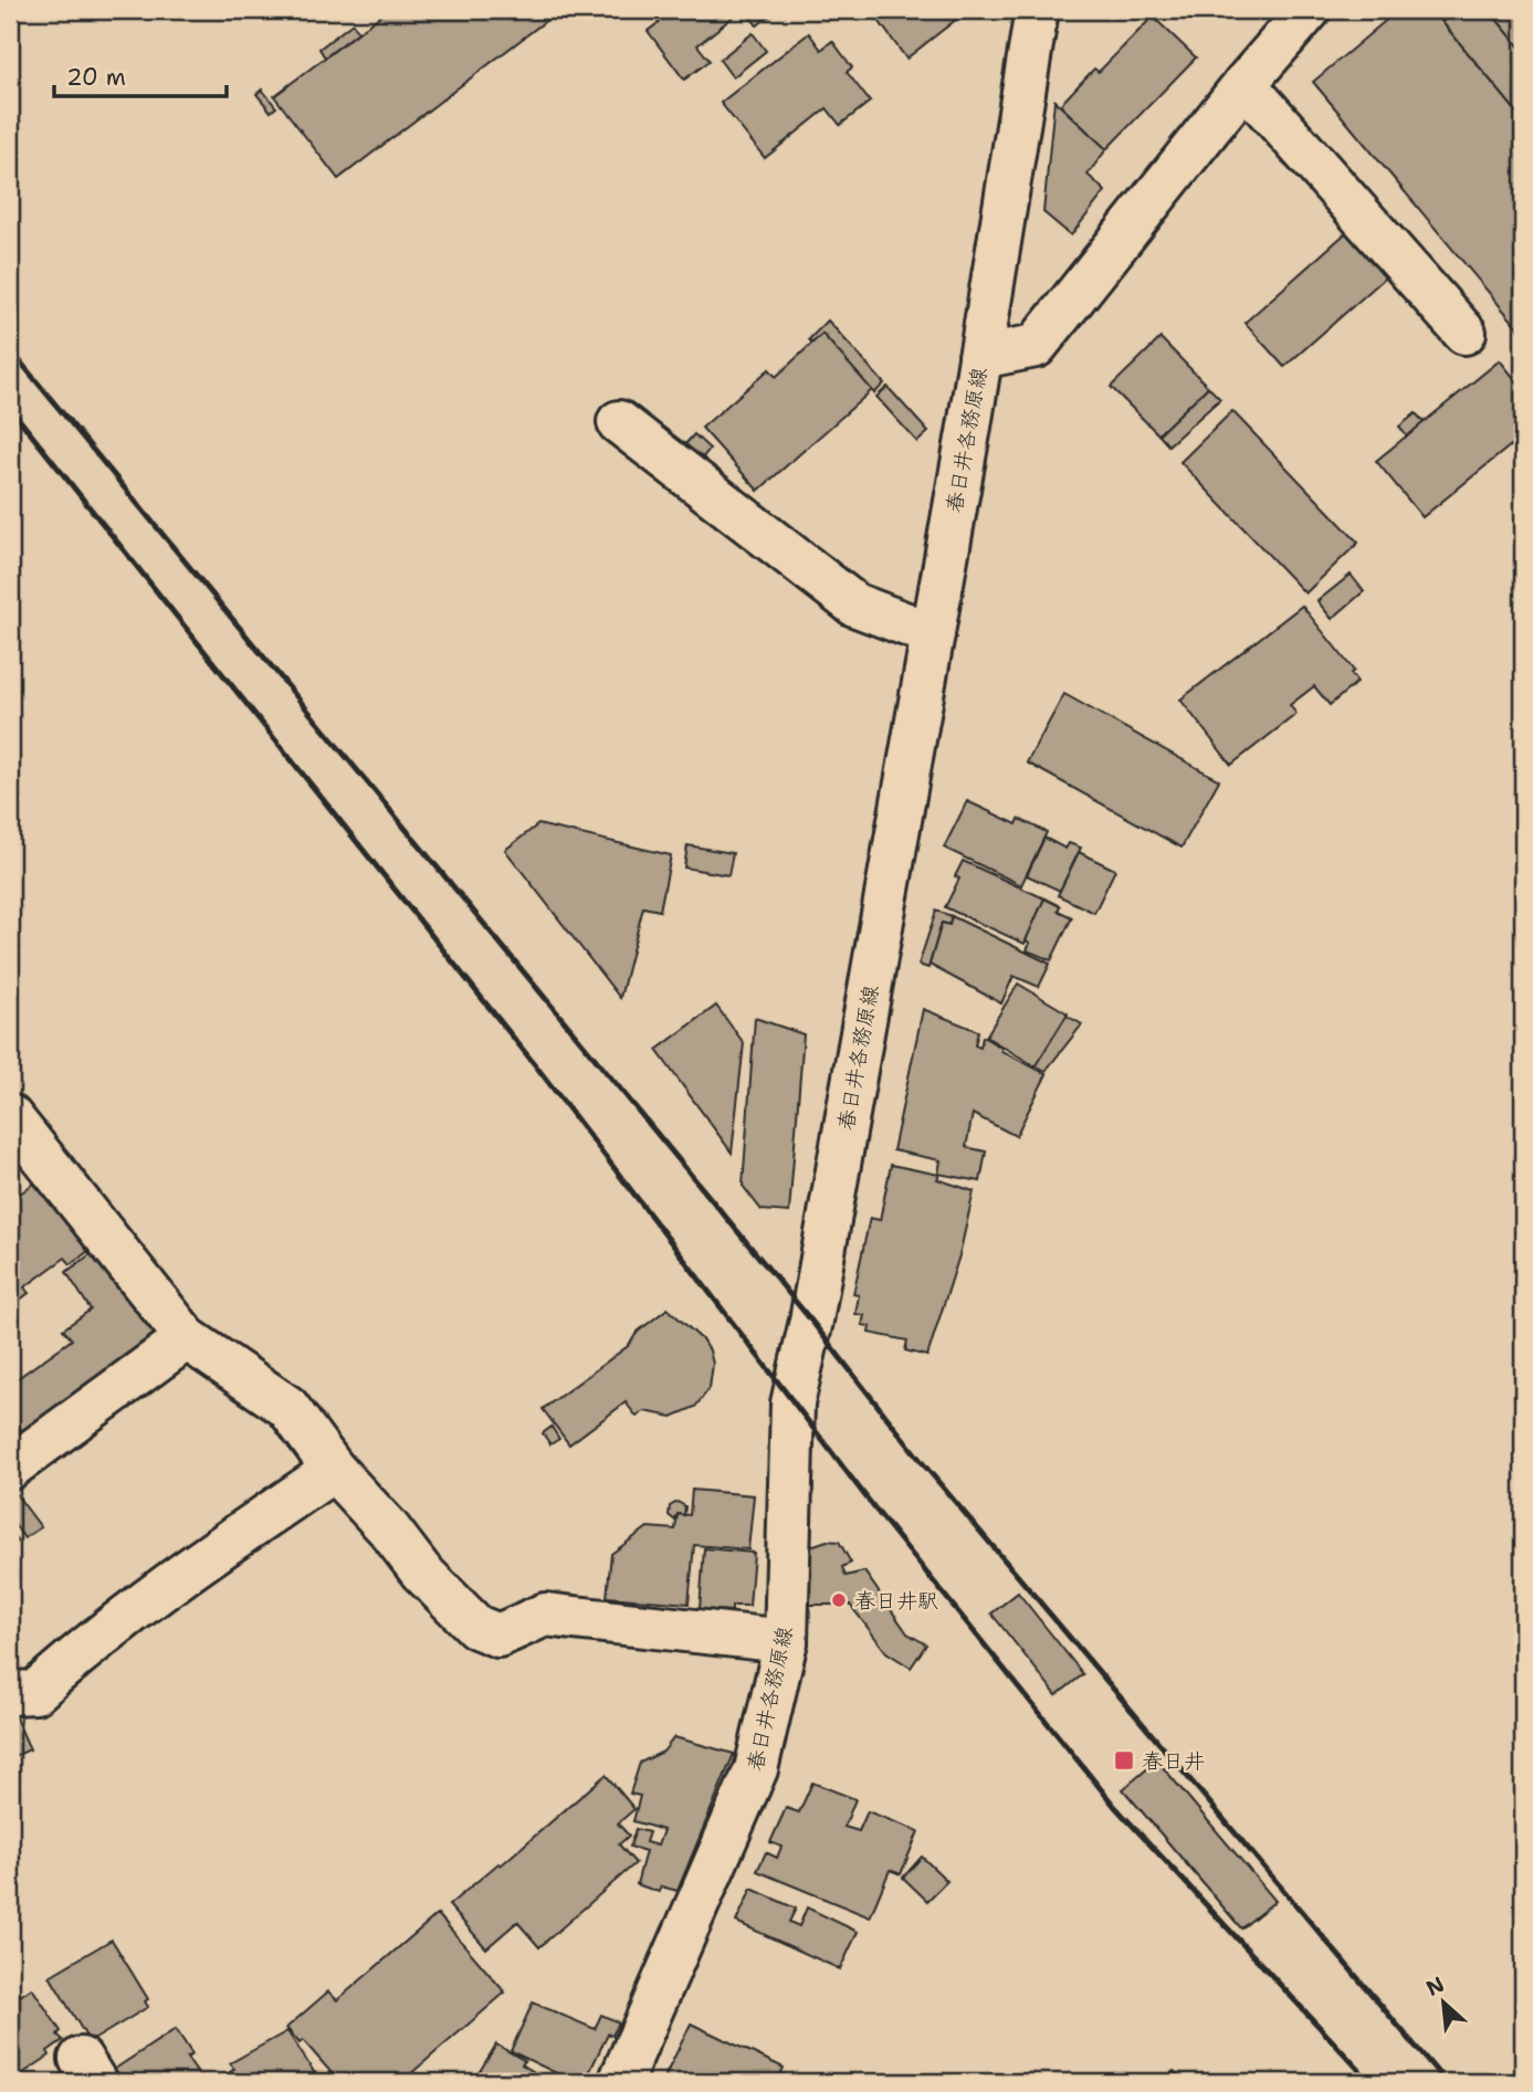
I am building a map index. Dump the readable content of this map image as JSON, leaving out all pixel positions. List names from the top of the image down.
{
  "streets": {
    "street": ["春日井各務原線"]
  },
  "places": {
    "other": ["春日井駅"],
    "transit": ["春日井"]
  },
  "scale_bar": "20 m",
  "north": "top left"
}
